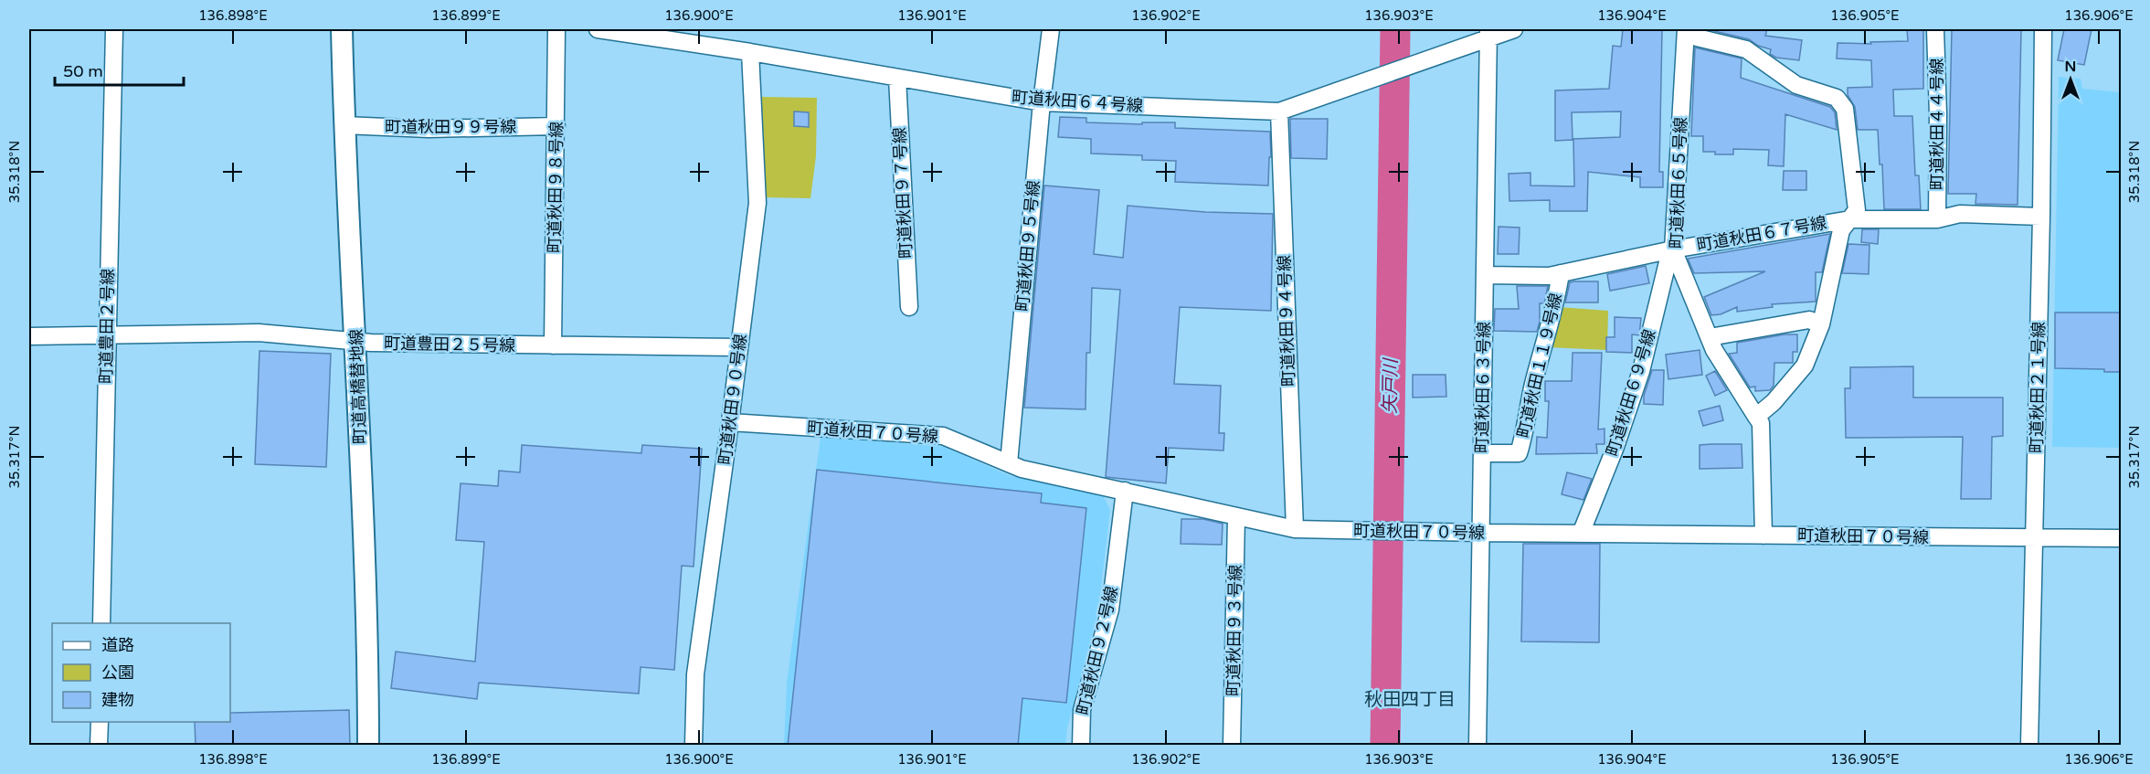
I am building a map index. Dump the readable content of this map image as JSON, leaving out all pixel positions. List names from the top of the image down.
{
  "streets": {
    "street": [
      "町道秋田６４号線",
      "町道秋田４４号線",
      "町道秋田９９号線",
      "町道秋田６５号線",
      "町道秋田９８号線",
      "町道秋田９７号線",
      "町道秋田６７号線",
      "町道秋田９５号線",
      "町道秋田９４号線",
      "町道豊田２号線",
      "町道豊田２５号線",
      "町道秋田１１９号線",
      "町道高橋替地線",
      "町道秋田６３号線",
      "町道秋田２１号線",
      "町道秋田６９号線",
      "町道秋田９０号線",
      "町道秋田７０号線",
      "町道秋田９３号線",
      "町道秋田９２号線"
    ]
  },
  "crossings": [
    ["町道秋田６４号線", "町道秋田９７号線"],
    ["町道秋田６４号線", "町道秋田９５号線"],
    ["町道秋田６４号線", "町道秋田９４号線"],
    ["町道秋田６４号線", "町道秋田６３号線"],
    ["町道秋田６４号線", "町道秋田９０号線"],
    ["町道秋田４４号線", "町道秋田６７号線"],
    ["町道秋田９９号線", "町道秋田９８号線"],
    ["町道秋田９９号線", "町道高橋替地線"],
    ["町道秋田６５号線", "町道秋田６７号線"],
    ["町道秋田６５号線", "町道秋田６９号線"],
    ["町道秋田９８号線", "町道豊田２５号線"],
    ["町道秋田６７号線", "町道秋田１１９号線"],
    ["町道秋田６７号線", "町道秋田６３号線"],
    ["町道秋田６７号線", "町道秋田２１号線"],
    ["町道秋田６７号線", "町道秋田６９号線"],
    ["町道秋田９５号線", "町道秋田７０号線"],
    ["町道秋田９４号線", "町道秋田７０号線"],
    ["町道豊田２号線", "町道豊田２５号線"],
    ["町道豊田２５号線", "町道高橋替地線"],
    ["町道豊田２５号線", "町道秋田９０号線"],
    ["町道秋田１１９号線", "町道秋田６３号線"],
    ["町道秋田６３号線", "町道秋田７０号線"],
    ["町道秋田２１号線", "町道秋田７０号線"],
    ["町道秋田６９号線", "町道秋田７０号線"],
    ["町道秋田９０号線", "町道秋田７０号線"],
    ["町道秋田７０号線", "町道秋田９３号線"],
    ["町道秋田７０号線", "町道秋田９２号線"]
  ],
  "districts": ["秋田四丁目"],
  "water": ["矢戸川"],
  "legend": ["道路", "公園", "建物"],
  "scale_bar": "50 m",
  "north": "top",
  "coordinates": [
    "136.898°E",
    "136.899°E",
    "136.900°E",
    "136.901°E",
    "136.902°E",
    "136.903°E",
    "136.904°E",
    "136.905°E",
    "136.906°E",
    "35.318°N",
    "35.317°N"
  ]
}
